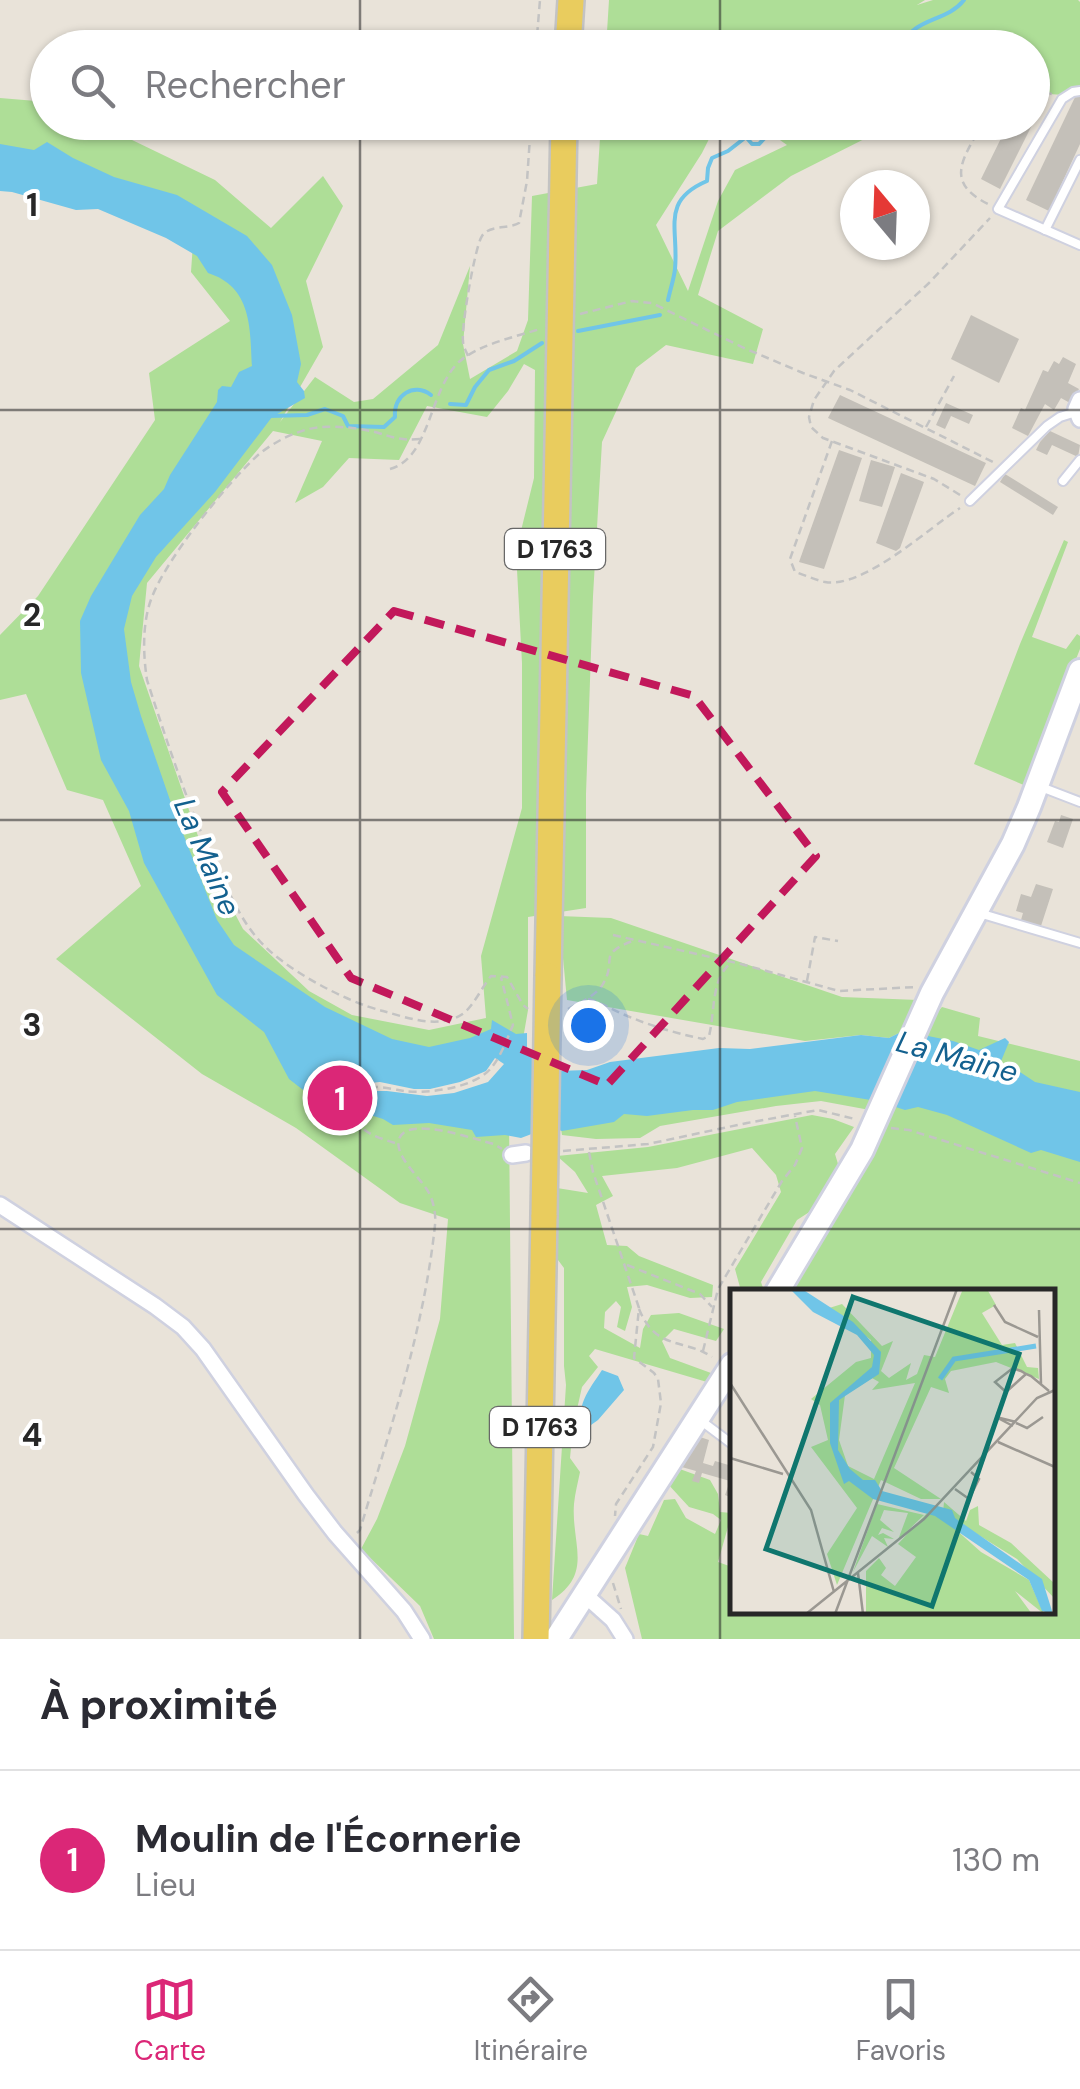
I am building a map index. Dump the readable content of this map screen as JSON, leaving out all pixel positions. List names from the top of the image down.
{
  "streets": {
    "main road": ["D 1763"]
  },
  "water": ["La Maine"],
  "north": "top",
  "page": {
    "search": "Rechercher",
    "pins": "1",
    "heading": "À proximité",
    "list": [
      {
        "mark": "1",
        "name": "Moulin de l'Écornerie",
        "note": "Lieu",
        "value": "130 m"
      }
    ],
    "nav": ["Carte", "Itinéraire", "Favoris"]
  },
  "grid": {
    "rows": [
      "1",
      "2",
      "3",
      "4"
    ]
  }
}
